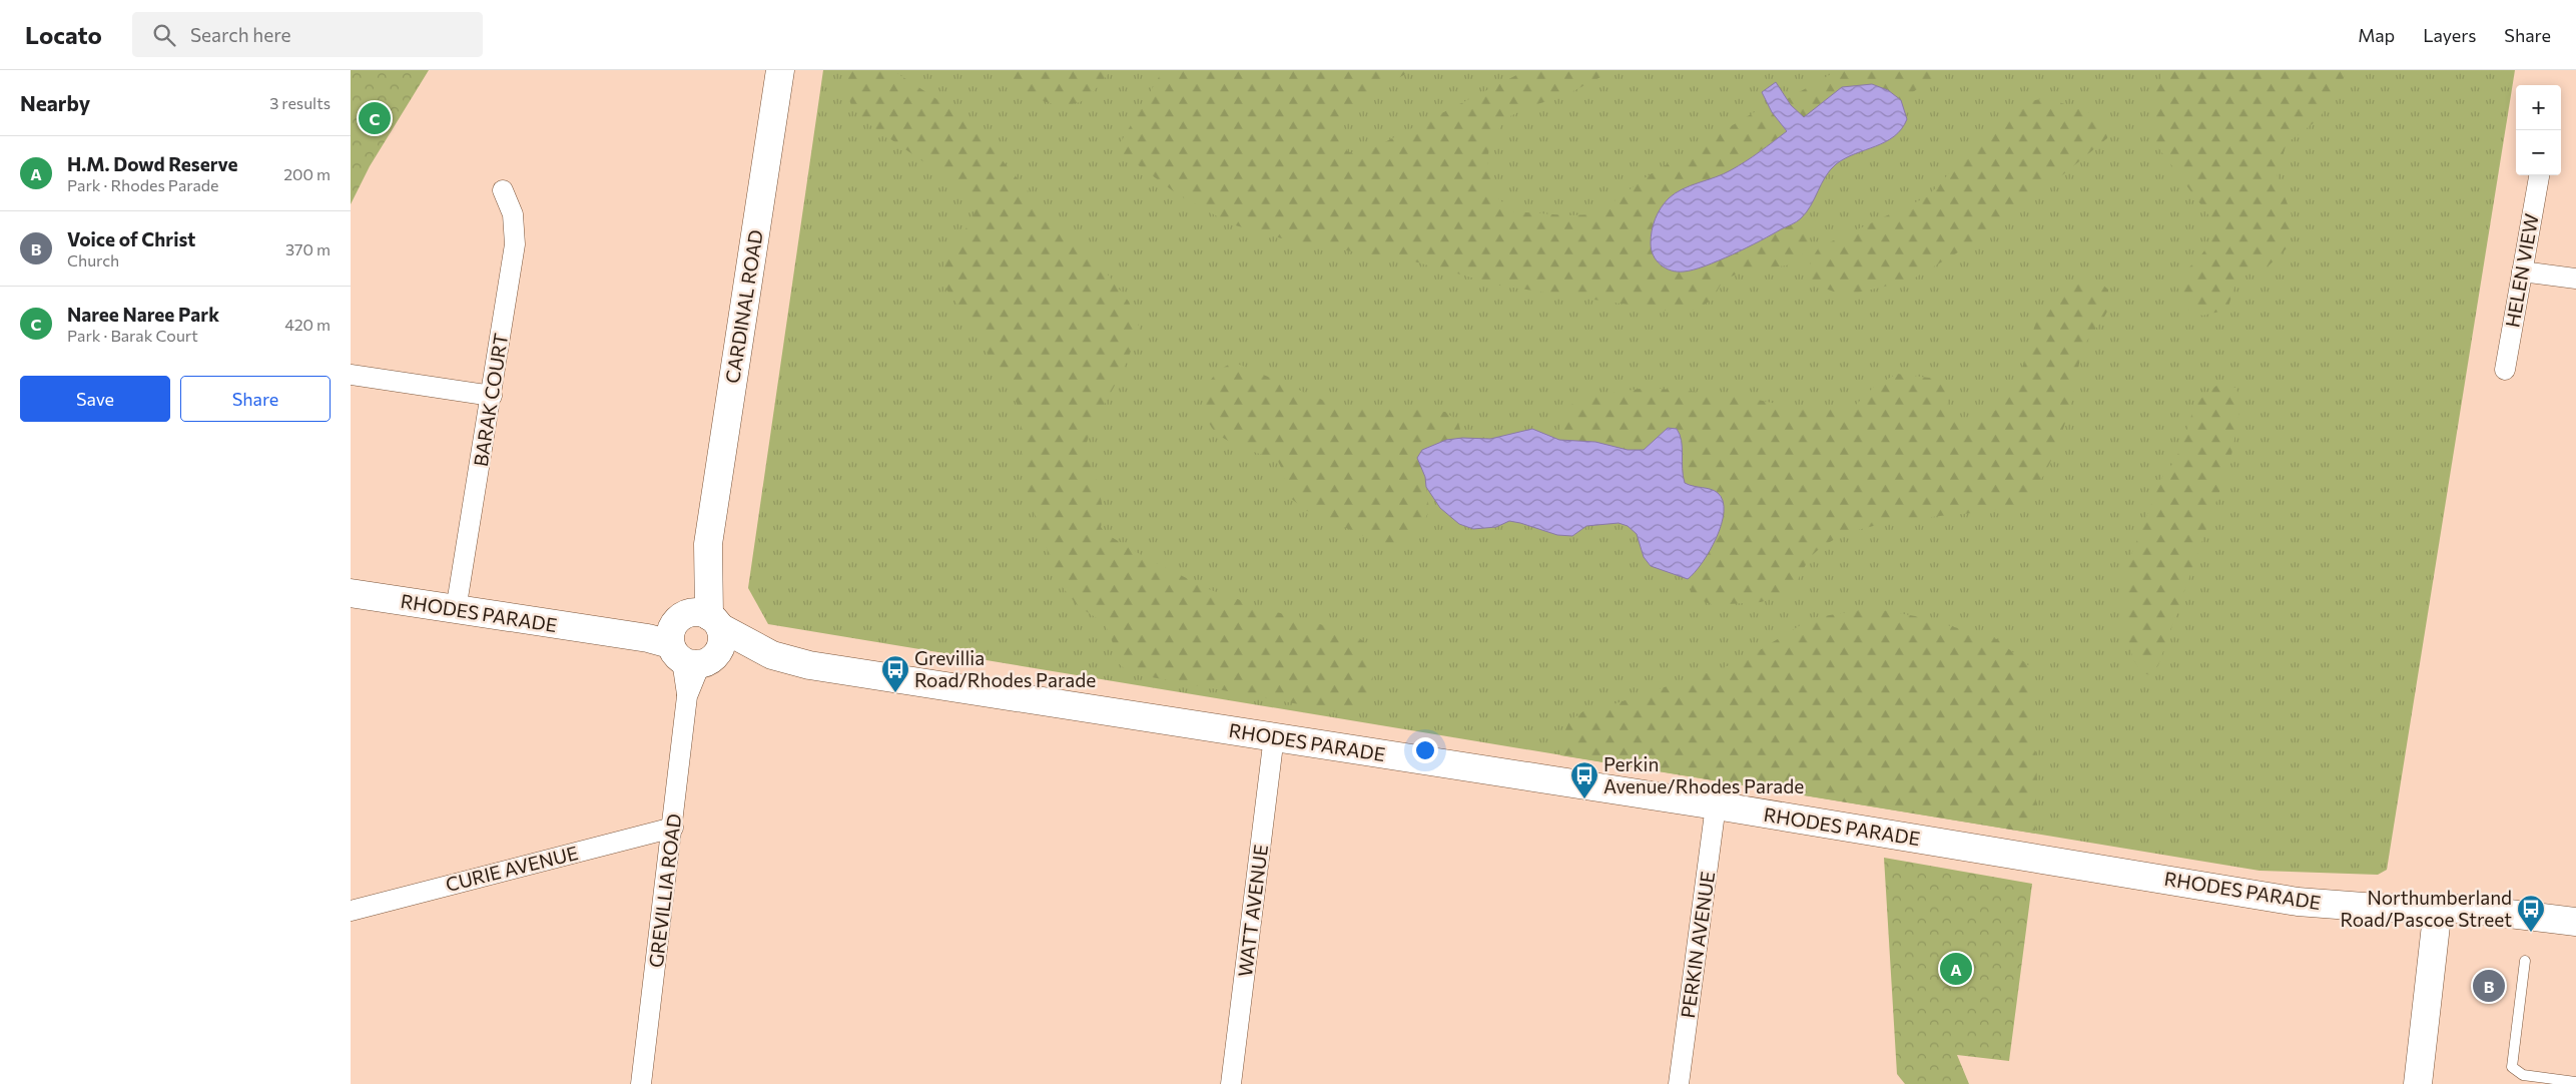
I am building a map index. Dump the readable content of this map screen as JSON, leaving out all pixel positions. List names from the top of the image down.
{
  "streets": {
    "main road": ["CARDINAL ROAD", "RHODES PARADE"],
    "street": [
      "HELEN VIEW",
      "BARAK COURT",
      "CURIE AVENUE",
      "GREVILLIA ROAD",
      "WATT AVENUE",
      "PERKIN AVENUE"
    ]
  },
  "crossings": [
    ["CARDINAL ROAD", "RHODES PARADE"],
    ["CARDINAL ROAD", "GREVILLIA ROAD"],
    ["BARAK COURT", "RHODES PARADE"],
    ["RHODES PARADE", "GREVILLIA ROAD"],
    ["RHODES PARADE", "WATT AVENUE"],
    ["RHODES PARADE", "PERKIN AVENUE"],
    ["CURIE AVENUE", "GREVILLIA ROAD"]
  ],
  "places": {
    "bus stop": ["Grevillia Road/Rhodes Parade", "Perkin Avenue/Rhodes Parade", "Northumberland Road/Pascoe Street"]
  },
  "page": {
    "header": "Locato",
    "search": "Search here",
    "nav": ["Map", "Layers", "Share"],
    "heading": ["Nearby", "3 results"],
    "map_buttons": ["+", "−"],
    "pins": ["C", "A", "B"],
    "list": [
      {
        "mark": "A",
        "name": "H.M. Dowd Reserve",
        "note": "Park · Rhodes Parade",
        "value": "200 m"
      },
      {
        "mark": "B",
        "name": "Voice of Christ",
        "note": "Church",
        "value": "370 m"
      },
      {
        "mark": "C",
        "name": "Naree Naree Park",
        "note": "Park · Barak Court",
        "value": "420 m"
      }
    ],
    "buttons": ["Save", "Share"]
  }
}
